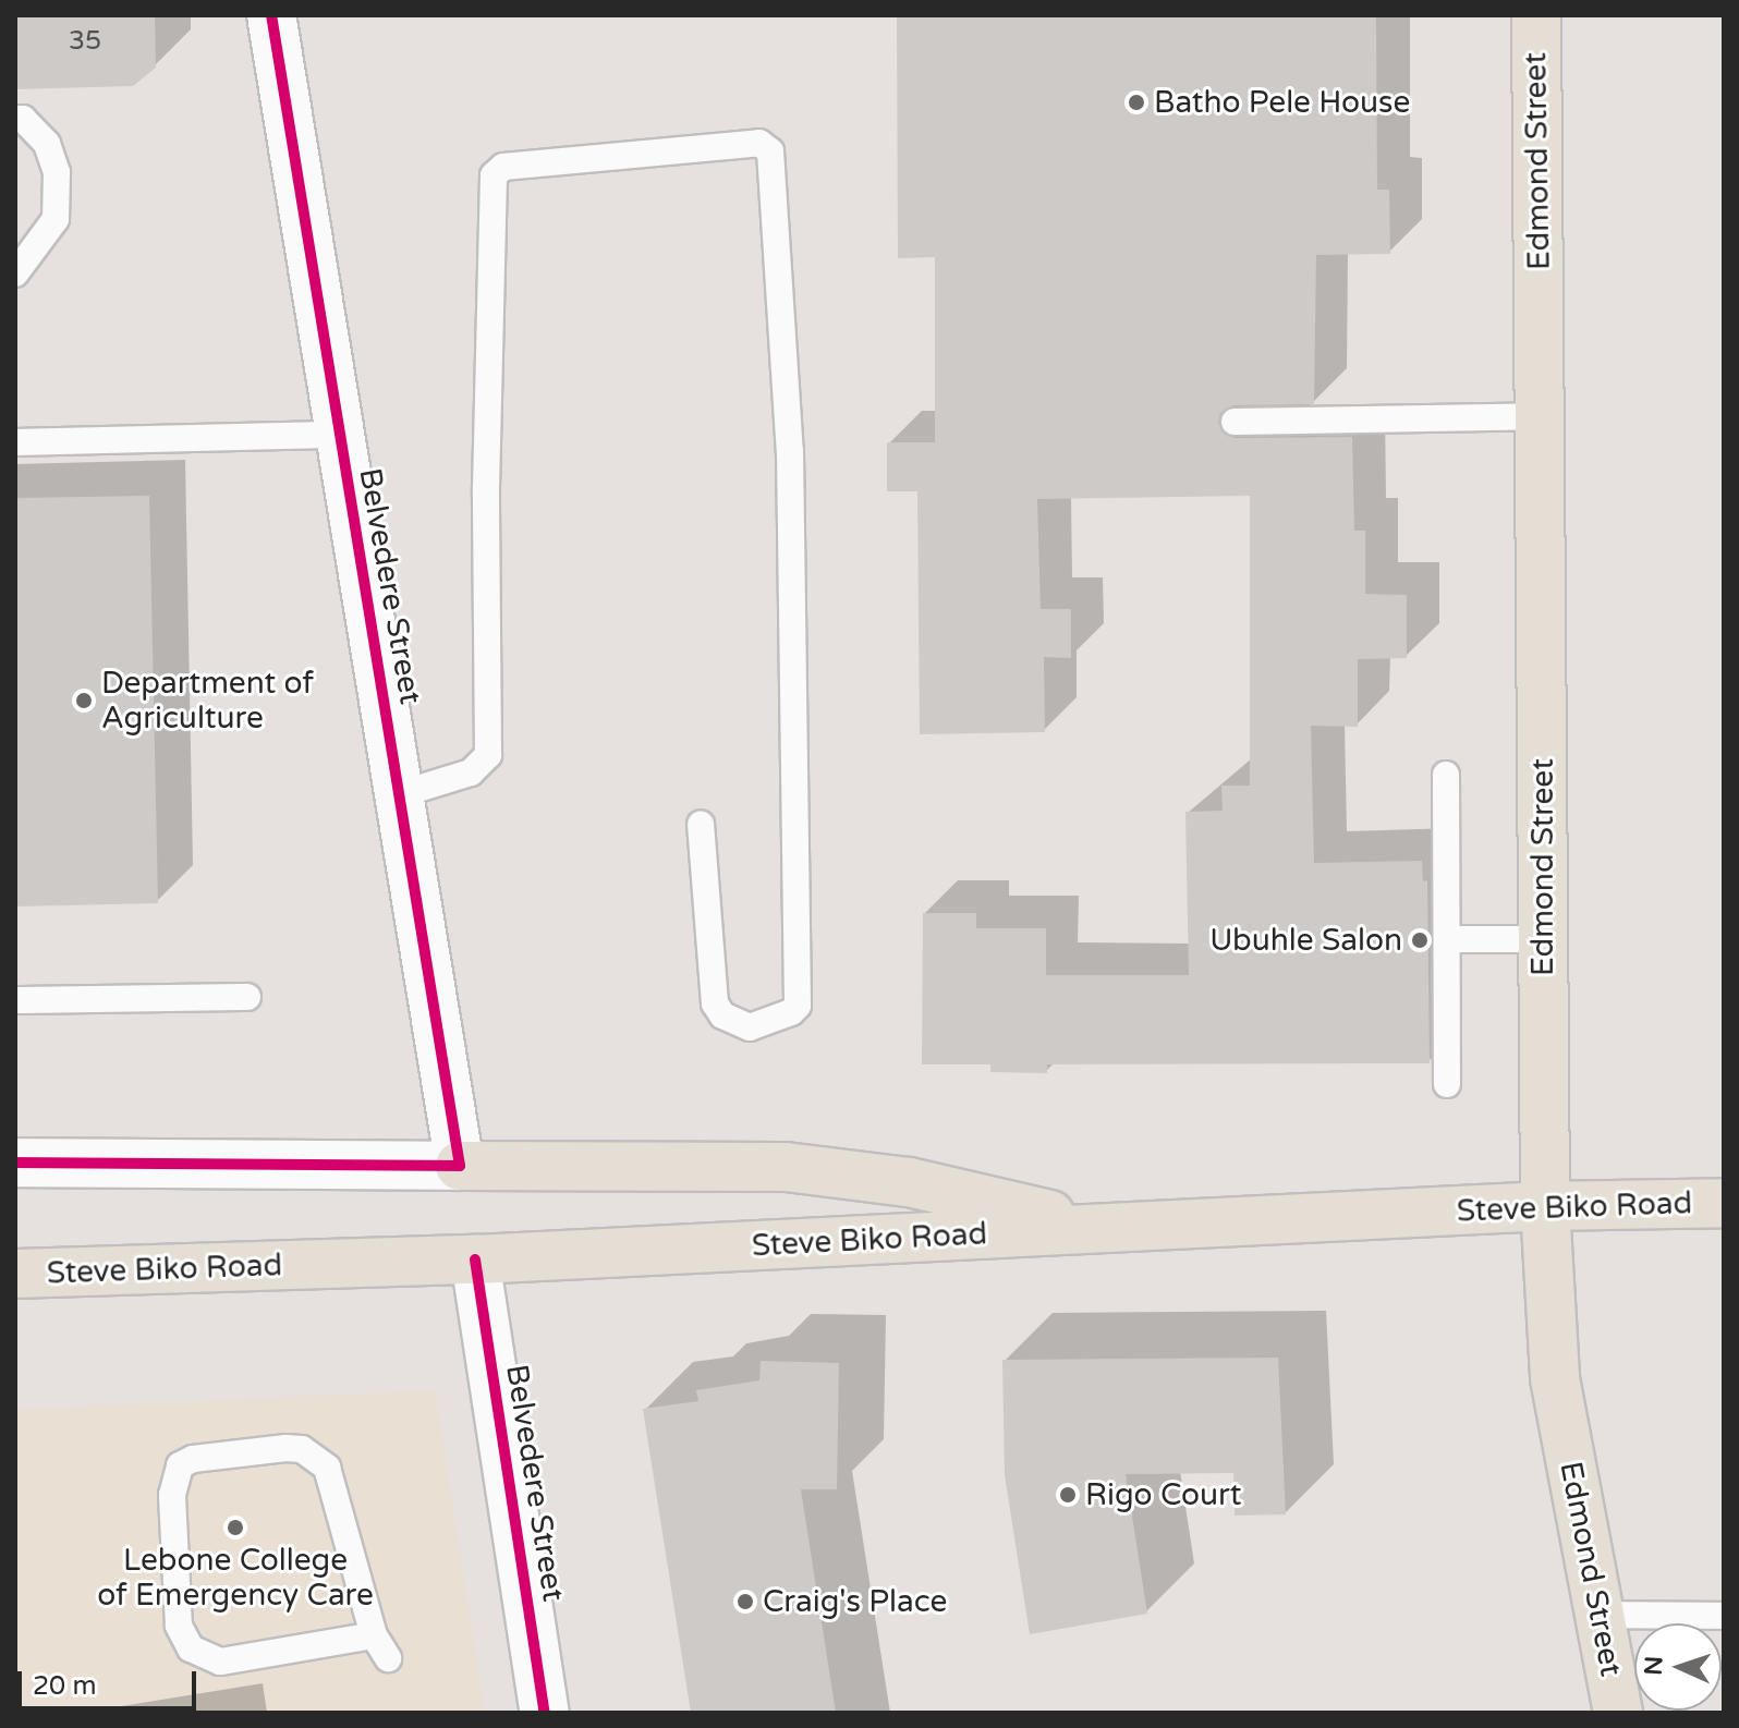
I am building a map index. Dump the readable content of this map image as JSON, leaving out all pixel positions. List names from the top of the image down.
{
  "streets": {
    "main road": ["Edmond Street", "Steve Biko Road"],
    "street": ["Belvedere Street"]
  },
  "crossings": [
    ["Edmond Street", "Steve Biko Road"],
    ["Belvedere Street", "Steve Biko Road"]
  ],
  "places": [
    "Batho Pele House",
    "Department of Agriculture",
    "Ubuhle Salon",
    "Rigo Court",
    "Lebone College of Emergency Care",
    "Craig's Place"
  ],
  "house_numbers": ["35"],
  "scale_bar": "20 m",
  "north": "left"
}
